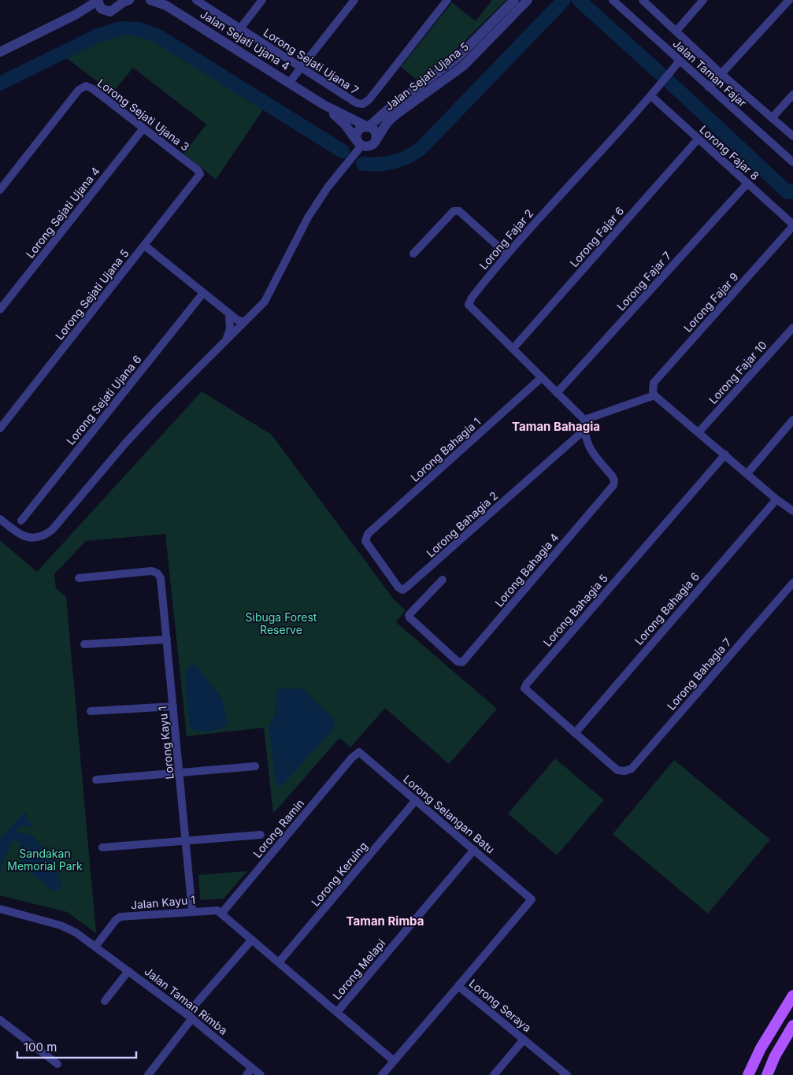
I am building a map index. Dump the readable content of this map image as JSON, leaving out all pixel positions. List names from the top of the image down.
{
  "streets": {
    "street": [
      "Jalan Sejati Ujana 4",
      "Lorong Sejati Ujana 7",
      "Jalan Taman Fajar",
      "Jalan Sejati Ujana 5",
      "Lorong Sejati Ujana 3",
      "Lorong Fajar 8",
      "Lorong Sejati Ujana 4",
      "Lorong Fajar 6",
      "Lorong Fajar 2",
      "Lorong Fajar 7",
      "Lorong Sejati Ujana 5",
      "Lorong Fajar 9",
      "Lorong Fajar 10",
      "Lorong Sejati Ujana 6",
      "Lorong Bahagia 1",
      "Lorong Bahagia 2",
      "Lorong Bahagia 4",
      "Lorong Bahagia 6",
      "Lorong Bahagia 5",
      "Lorong Bahagia 7",
      "Lorong Kayu 1",
      "Lorong Selangan Batu",
      "Lorong Ramin",
      "Lorong Keruing",
      "Jalan Kayu 1",
      "Lorong Melapi",
      "Jalan Taman Rimba",
      "Lorong Seraya"
    ]
  },
  "crossings": [
    ["Jalan Sejati Ujana 4", "Jalan Sejati Ujana 5"],
    ["Jalan Taman Fajar", "Lorong Fajar 2"],
    ["Lorong Sejati Ujana 3", "Lorong Sejati Ujana 4"],
    ["Lorong Sejati Ujana 3", "Lorong Sejati Ujana 5"],
    ["Lorong Fajar 8", "Lorong Fajar 6"],
    ["Lorong Fajar 8", "Lorong Fajar 2"],
    ["Lorong Fajar 8", "Lorong Fajar 7"],
    ["Lorong Fajar 8", "Lorong Fajar 9"],
    ["Lorong Fajar 6", "Lorong Fajar 2"],
    ["Lorong Fajar 2", "Lorong Fajar 7"],
    ["Lorong Fajar 2", "Lorong Bahagia 1"],
    ["Lorong Bahagia 1", "Lorong Bahagia 2"],
    ["Lorong Bahagia 2", "Lorong Bahagia 4"],
    ["Lorong Bahagia 6", "Lorong Bahagia 5"],
    ["Lorong Bahagia 5", "Lorong Bahagia 7"],
    ["Lorong Kayu 1", "Jalan Kayu 1"],
    ["Lorong Selangan Batu", "Lorong Ramin"],
    ["Lorong Selangan Batu", "Lorong Keruing"],
    ["Lorong Selangan Batu", "Lorong Melapi"],
    ["Lorong Selangan Batu", "Lorong Seraya"],
    ["Lorong Ramin", "Jalan Kayu 1"],
    ["Lorong Ramin", "Lorong Melapi"],
    ["Lorong Keruing", "Lorong Melapi"],
    ["Jalan Kayu 1", "Lorong Melapi"],
    ["Jalan Kayu 1", "Jalan Taman Rimba"],
    ["Lorong Melapi", "Lorong Seraya"]
  ],
  "districts": ["Taman Bahagia", "Taman Rimba"],
  "parks": ["Sibuga Forest Reserve", "Sandakan Memorial Park"],
  "scale_bar": "100 m"
}
